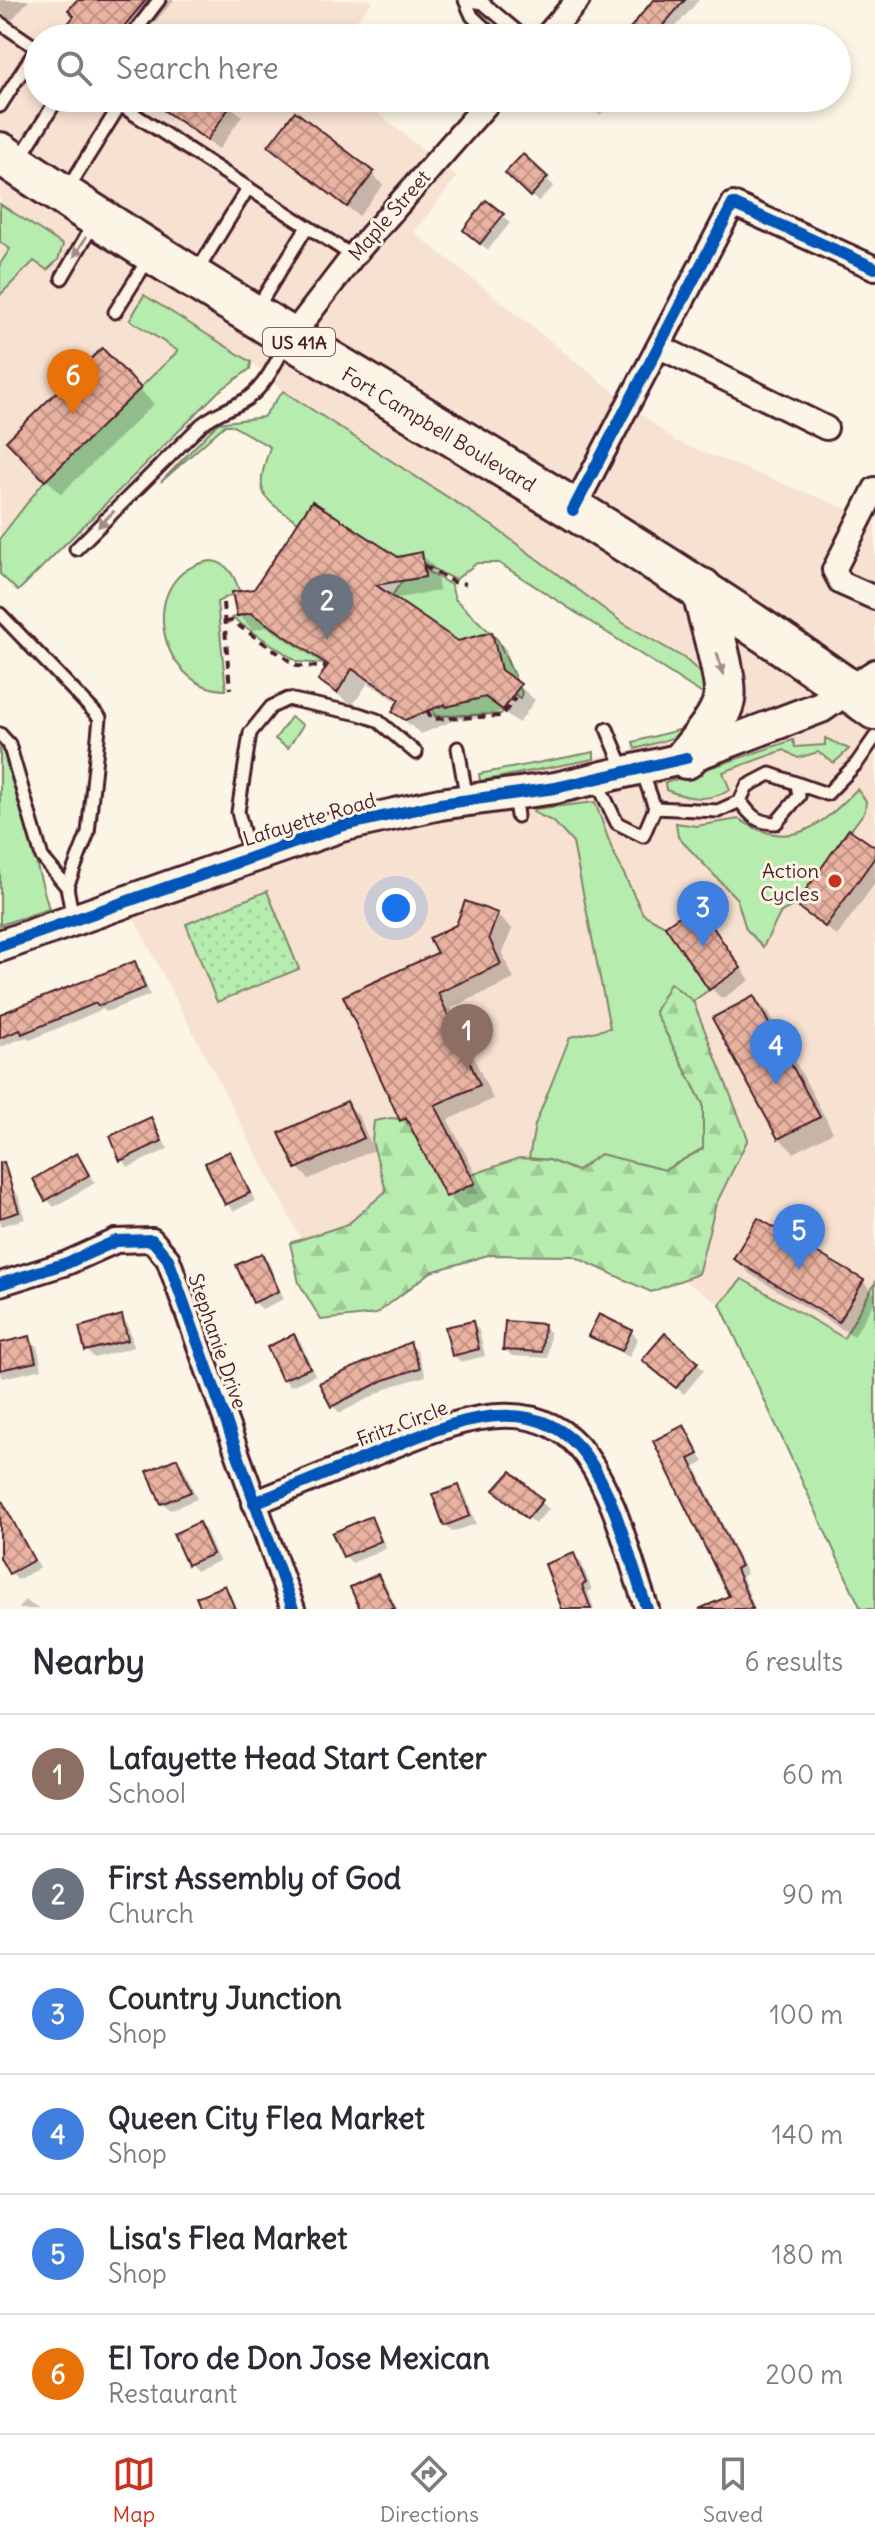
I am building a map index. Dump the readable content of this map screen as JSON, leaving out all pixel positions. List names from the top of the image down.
{
  "streets": {
    "highway": ["US 41A", "Fort Campbell Boulevard"],
    "main road": ["Lafayette Road"],
    "street": ["Maple Street", "Stephanie Drive", "Fritz Circle"]
  },
  "crossings": [
    ["Maple Street", "Fort Campbell Boulevard"],
    ["Fort Campbell Boulevard", "Lafayette Road"],
    ["Stephanie Drive", "Fritz Circle"]
  ],
  "places": ["Action Cycles"],
  "page": {
    "search": "Search here",
    "pins": [
      "6",
      "2",
      "3",
      "1",
      "4",
      "5"
    ],
    "heading": ["Nearby", "6 results"],
    "list": [
      {
        "mark": "1",
        "name": "Lafayette Head Start Center",
        "note": "School",
        "value": "60 m"
      },
      {
        "mark": "2",
        "name": "First Assembly of God",
        "note": "Church",
        "value": "90 m"
      },
      {
        "mark": "3",
        "name": "Country Junction",
        "note": "Shop",
        "value": "100 m"
      },
      {
        "mark": "4",
        "name": "Queen City Flea Market",
        "note": "Shop",
        "value": "140 m"
      },
      {
        "mark": "5",
        "name": "Lisa's Flea Market",
        "note": "Shop",
        "value": "180 m"
      },
      {
        "mark": "6",
        "name": "El Toro de Don Jose Mexican",
        "note": "Restaurant",
        "value": "200 m"
      }
    ],
    "nav": ["Map", "Directions", "Saved"]
  }
}
